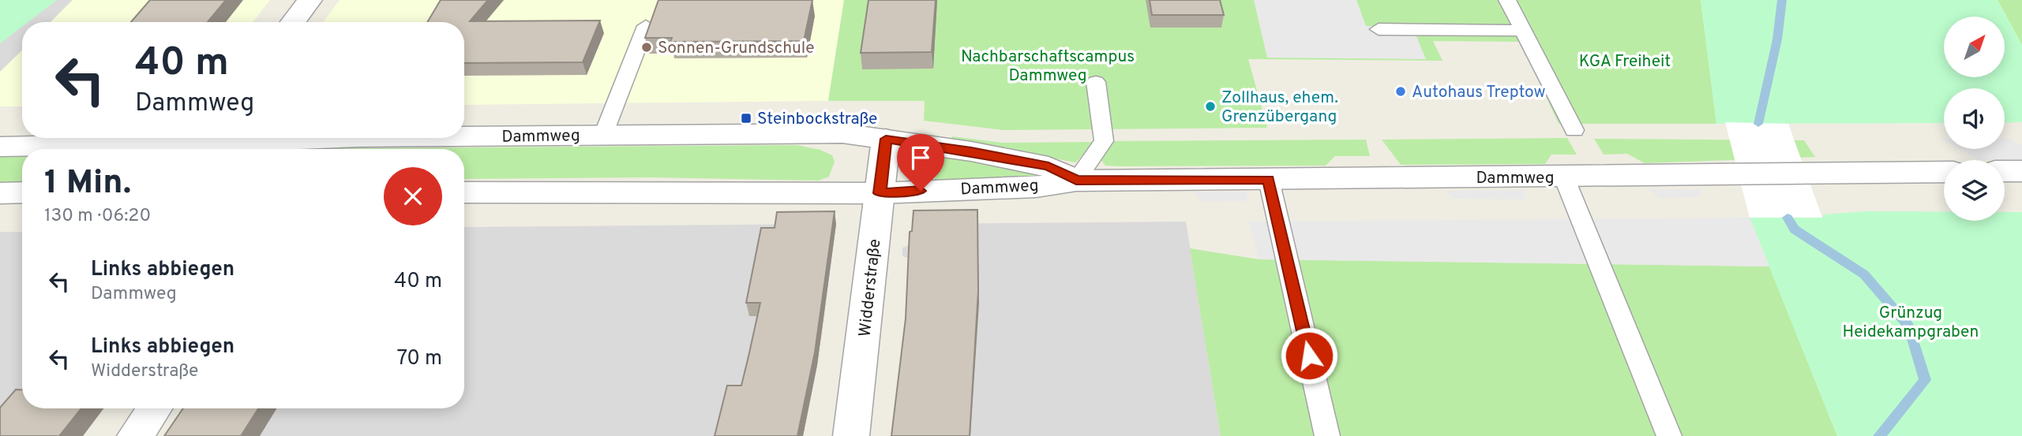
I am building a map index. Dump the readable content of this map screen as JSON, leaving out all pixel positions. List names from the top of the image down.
{
  "streets": {
    "street": ["Dammweg", "Widderstraße"]
  },
  "crossings": [
    ["Dammweg", "Widderstraße"]
  ],
  "parks": ["Nachbarschaftscampus Dammweg", "KGA Freiheit", "Grünzug Heidekampgraben"],
  "places": {
    "other": ["Sonnen-Grundschule", "Autohaus Treptow", "Zollhaus, ehem. Grenzübergang"],
    "transit": ["Steinbockstraße"]
  },
  "north": "top right",
  "page": {
    "turn": ["40 m", "Dammweg"],
    "heading": ["1 Min.", "130 m · 06:20"],
    "list": [
      {
        "name": "Links abbiegen",
        "note": "Dammweg",
        "value": "40 m"
      },
      {
        "name": "Links abbiegen",
        "note": "Widderstraße",
        "value": "70 m"
      }
    ]
  }
}
